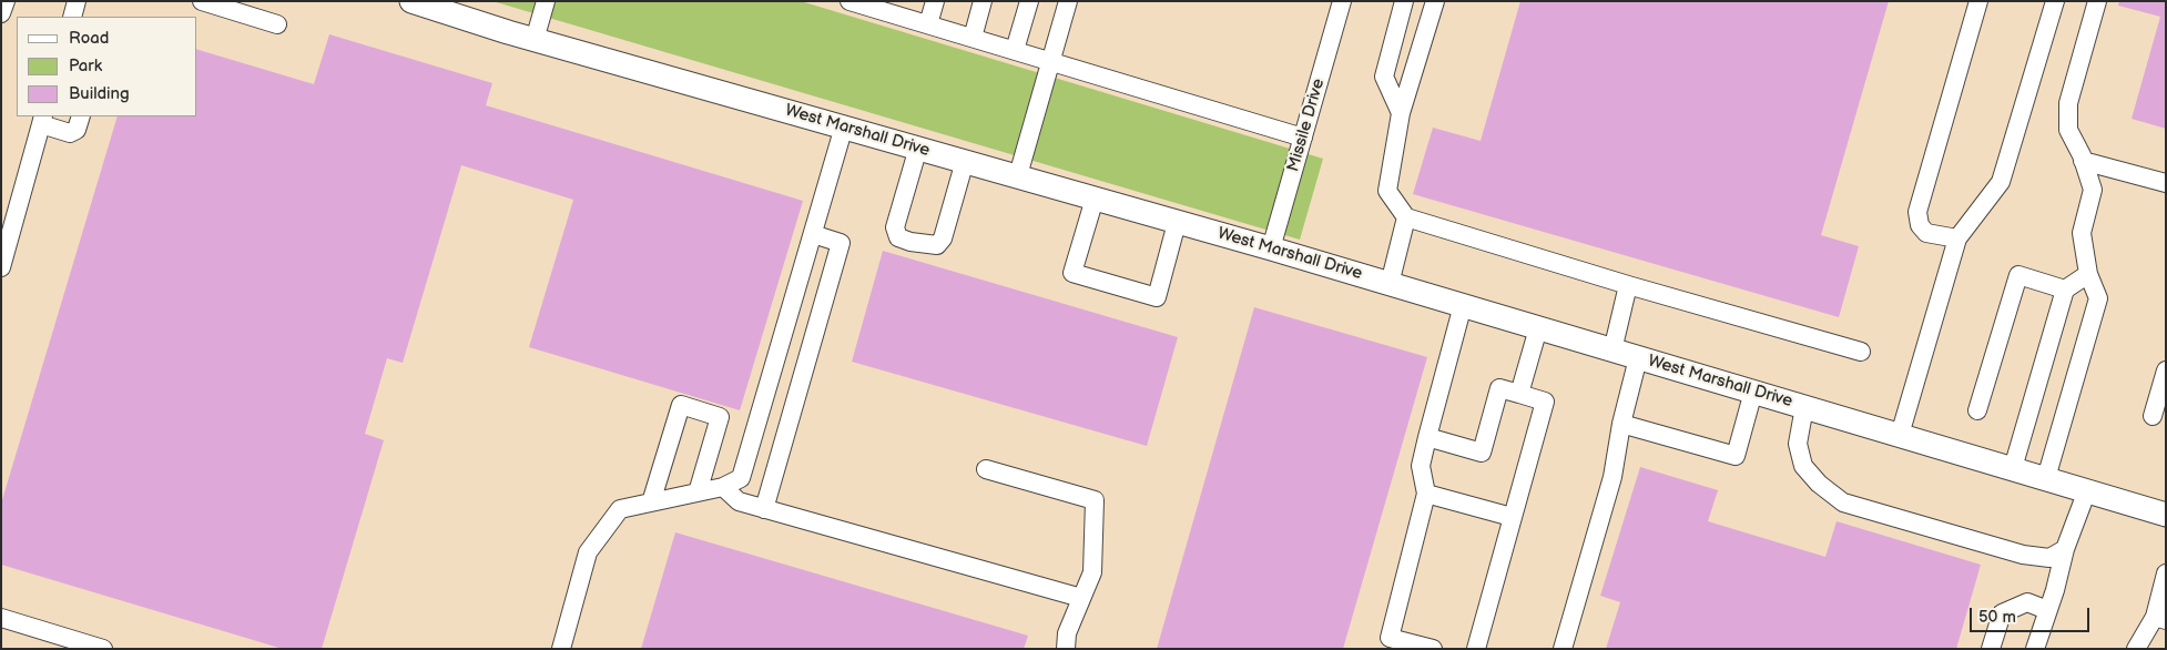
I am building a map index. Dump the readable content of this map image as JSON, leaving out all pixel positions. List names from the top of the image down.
{
  "streets": {
    "main road": ["West Marshall Drive"],
    "lane": ["Missile Drive"]
  },
  "crossings": [
    ["Missile Drive", "West Marshall Drive"]
  ],
  "legend": ["Road", "Park", "Building"],
  "scale_bar": "50 m"
}
